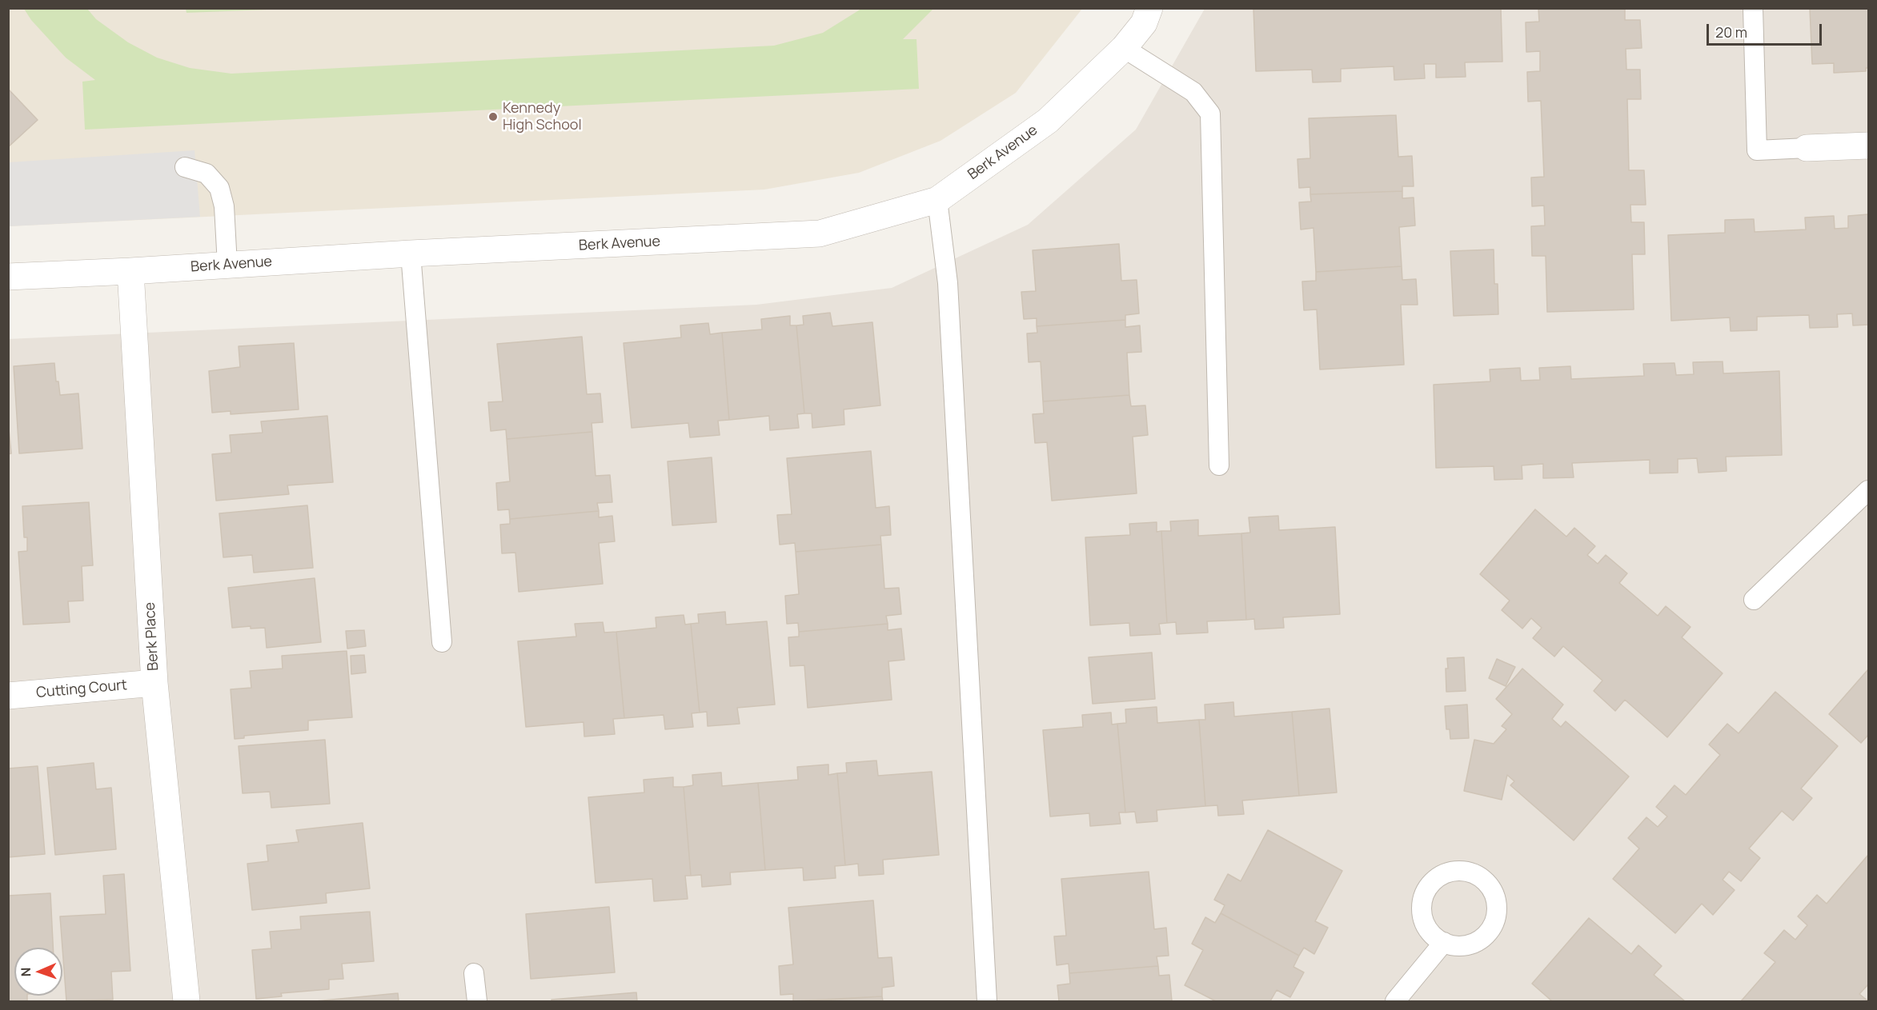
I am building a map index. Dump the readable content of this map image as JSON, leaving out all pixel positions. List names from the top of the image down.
{
  "streets": {
    "street": ["Berk Avenue", "Berk Place", "Cutting Court"]
  },
  "crossings": [
    ["Berk Avenue", "Berk Place"],
    ["Berk Place", "Cutting Court"]
  ],
  "places": ["Kennedy High School"],
  "scale_bar": "20 m",
  "north": "left"
}
